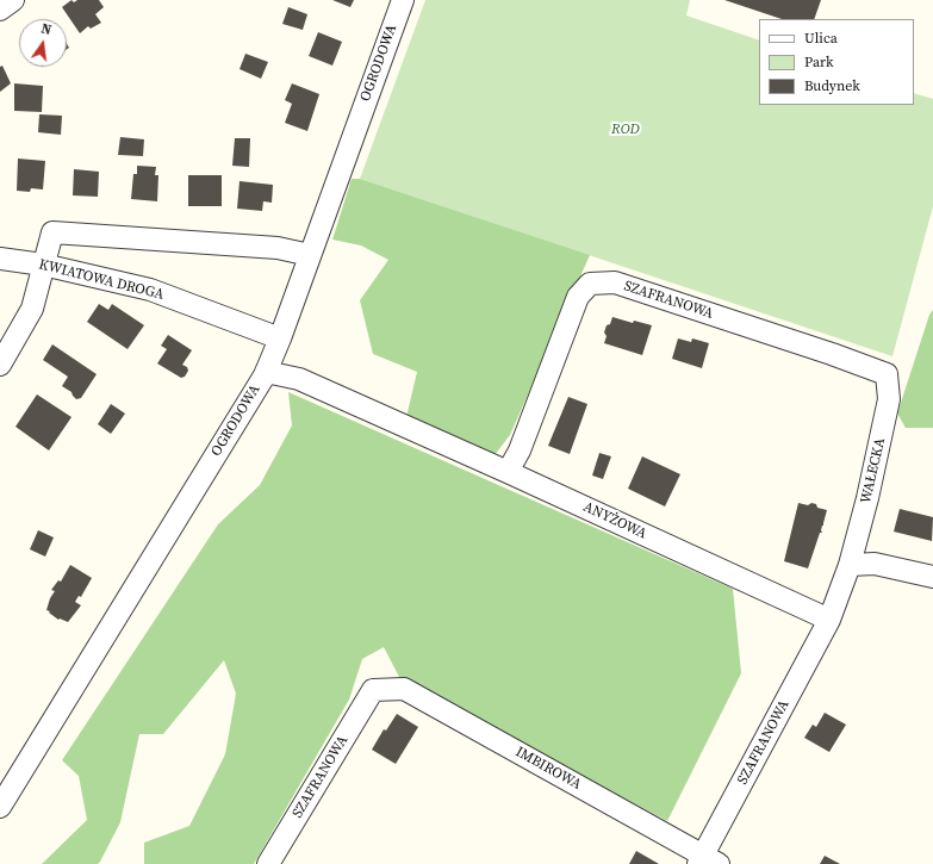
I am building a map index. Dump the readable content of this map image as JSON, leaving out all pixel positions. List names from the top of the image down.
{
  "streets": {
    "street": [
      "OGRODOWA",
      "KWIATOWA DROGA",
      "SZAFRANOWA",
      "WAŁECKA",
      "ANYŻOWA",
      "IMBIROWA"
    ]
  },
  "crossings": [
    ["OGRODOWA", "KWIATOWA DROGA"],
    ["OGRODOWA", "ANYŻOWA"],
    ["SZAFRANOWA", "WAŁECKA"],
    ["SZAFRANOWA", "ANYŻOWA"],
    ["SZAFRANOWA", "IMBIROWA"]
  ],
  "parks": ["ROD"],
  "legend": ["Ulica", "Park", "Budynek"],
  "north": "top"
}
